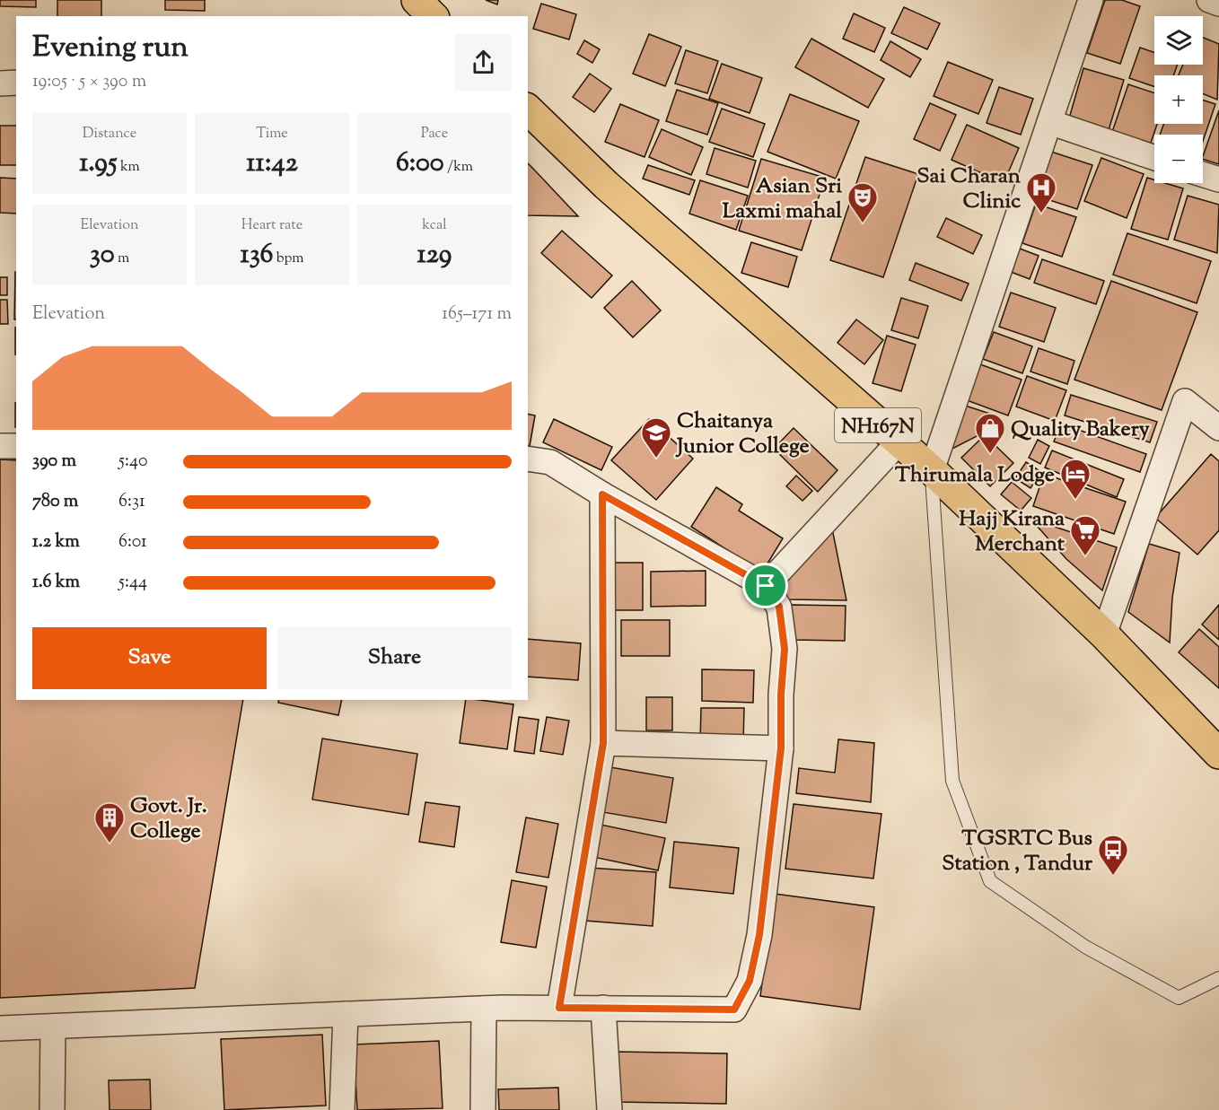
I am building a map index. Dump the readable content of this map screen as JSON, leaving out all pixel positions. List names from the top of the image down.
{
  "streets": {
    "highway": ["NH167N"]
  },
  "places": {
    "hospital": ["Sai Charan Clinic"],
    "theatre": ["Asian Sri Laxmi mahal"],
    "shop": ["Quality Bakery"],
    "school or university": ["Chaitanya Junior College"],
    "hotel": ["Thirumala Lodge"],
    "supermarket": ["Hajj Kirana Merchant"],
    "building": ["Govt. Jr. College"],
    "bus stop": ["TGSRTC Bus Station , Tandur"]
  },
  "page": {
    "map_buttons": ["+", "−"],
    "heading": ["Evening run", "19:05 · 5 × 390 m"],
    "stats": [
      ["Distance", "1.95 km"],
      ["Time", "11:42"],
      ["Pace", "6:00 /km"],
      ["Elevation", "30 m"],
      ["Heart rate", "136 bpm"],
      ["kcal", "129"]
    ],
    "chart": ["Elevation", "165–171 m"],
    "list": [
      {
        "name": "390 m",
        "note": "5:40"
      },
      {
        "name": "780 m",
        "note": "6:31"
      },
      {
        "name": "1.2 km",
        "note": "6:01"
      },
      {
        "name": "1.6 km",
        "note": "5:44"
      }
    ],
    "buttons": ["Save", "Share"]
  }
}
